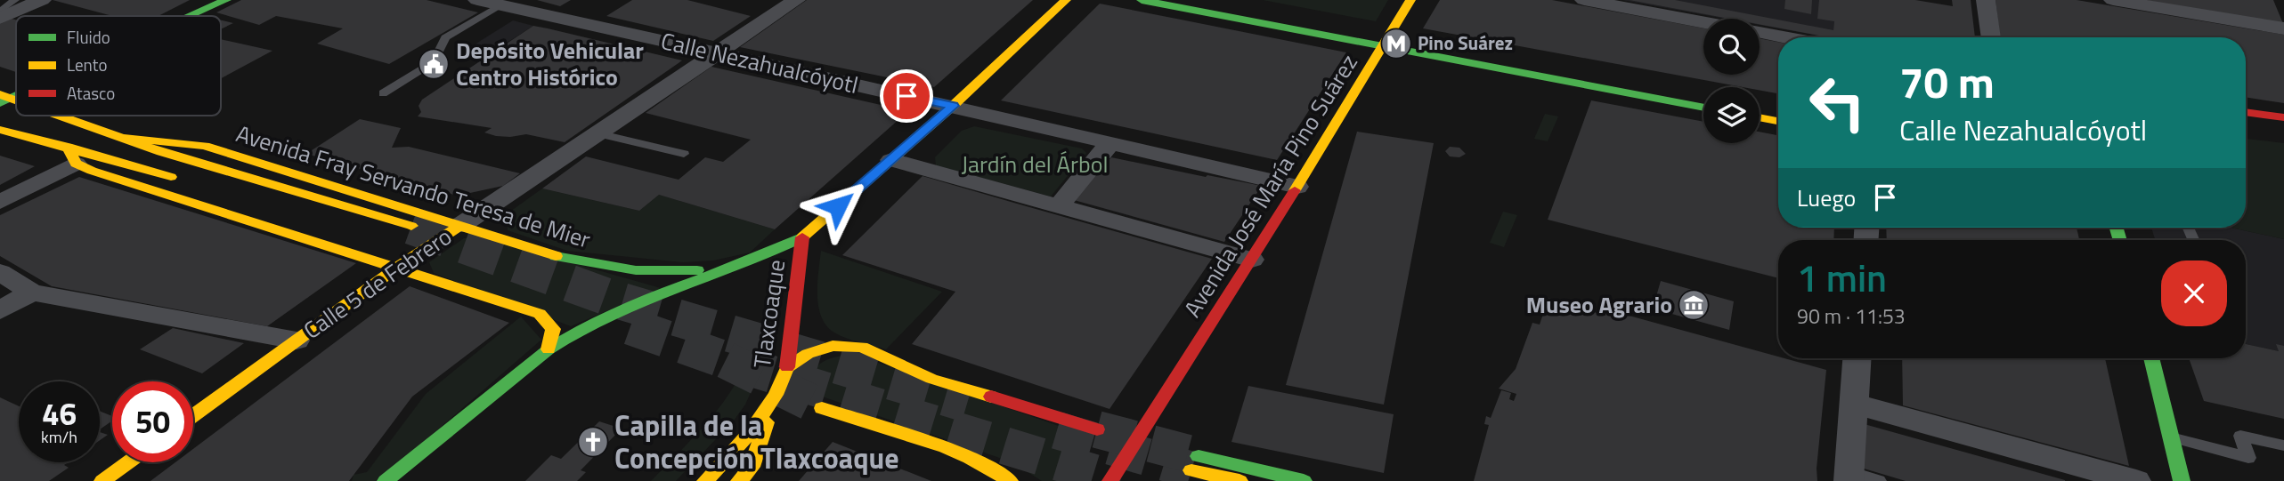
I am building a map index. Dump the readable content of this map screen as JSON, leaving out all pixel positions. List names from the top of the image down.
{
  "streets": {
    "main road": [
      "Avenida José María Pino Suárez",
      "Avenida Fray Servando Teresa de Mier",
      "Calle 5 de Febrero",
      "Tlaxcoaque"
    ],
    "street": ["Calle Nezahualcóyotl"]
  },
  "crossings": [
    ["Calle Nezahualcóyotl", "Avenida José María Pino Suárez"],
    ["Calle Nezahualcóyotl", "Calle 5 de Febrero"],
    ["Avenida Fray Servando Teresa de Mier", "Calle 5 de Febrero"]
  ],
  "parks": ["Jardín del Árbol"],
  "places": {
    "metro station": ["Pino Suárez"],
    "public building": ["Depósito Vehicular Centro Histórico"],
    "museum": ["Museo Agrario"],
    "church": ["Capilla de la Concepción Tlaxcoaque"]
  },
  "legend": ["Fluido", "Lento", "Atasco"],
  "page": {
    "turn": ["70 m", "Calle Nezahualcóyotl"],
    "then": "Luego",
    "heading": ["1 min", "90 m · 11:53"],
    "speed": "46 km/h",
    "limit": "50"
  }
}
